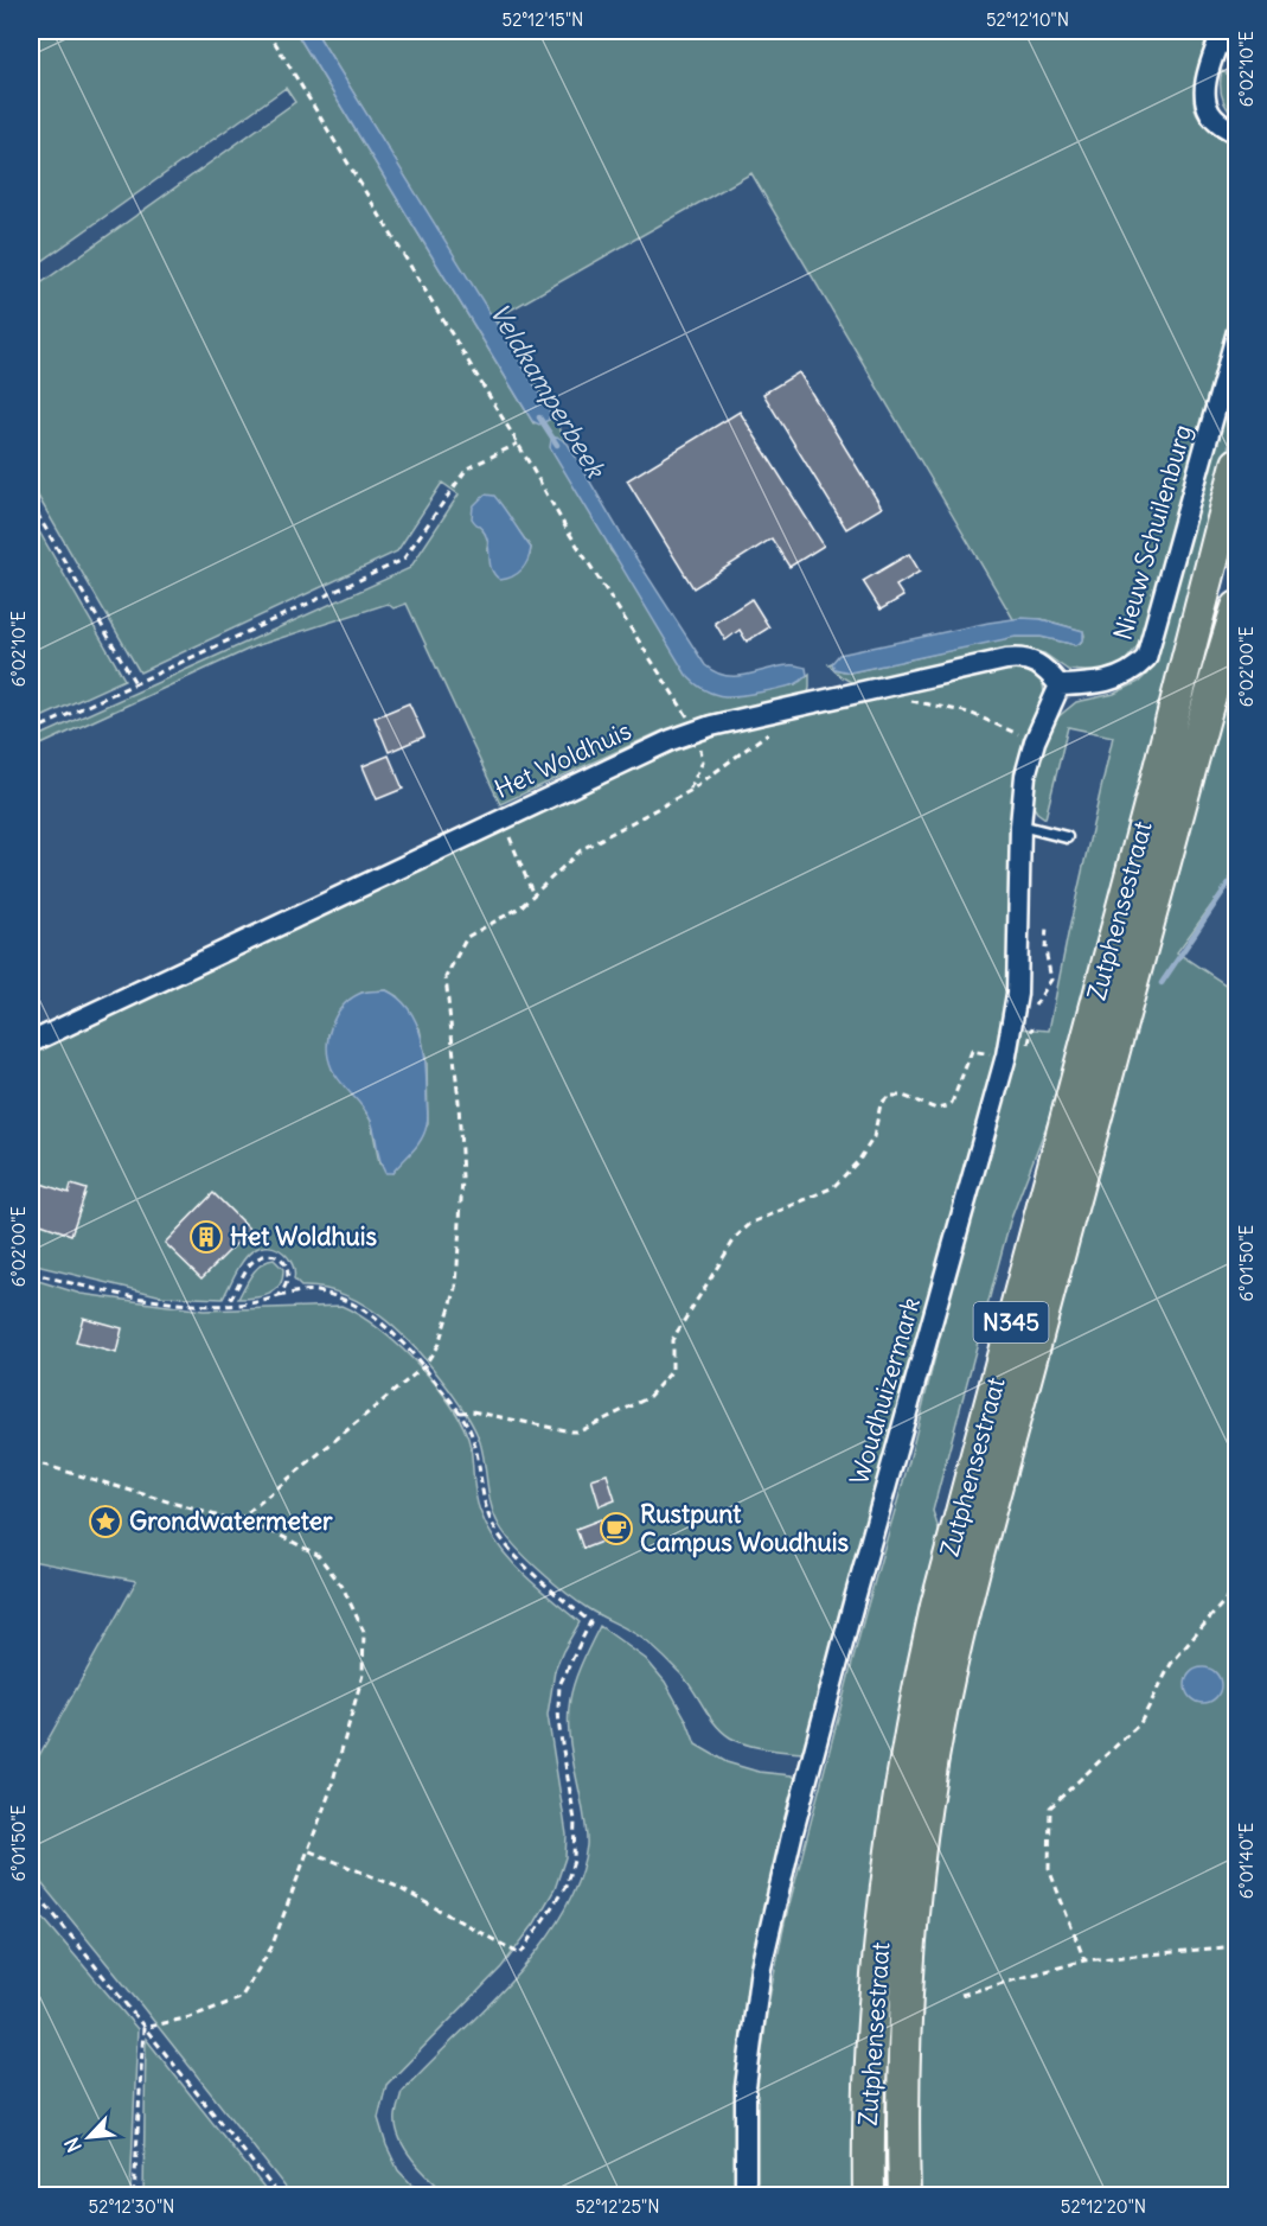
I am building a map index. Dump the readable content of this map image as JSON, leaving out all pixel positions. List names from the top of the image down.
{
  "streets": {
    "main road": ["Zutphensestraat", "N345"],
    "street": ["Nieuw Schuilenburg", "Het Woldhuis", "Woudhuizermark"]
  },
  "crossings": [
    ["Nieuw Schuilenburg", "Het Woldhuis"],
    ["Nieuw Schuilenburg", "Woudhuizermark"],
    ["Het Woldhuis", "Woudhuizermark"]
  ],
  "water": ["Veldkamperbeek"],
  "places": {
    "building": ["Het Woldhuis"],
    "place": ["Grondwatermeter"],
    "cafe": ["Rustpunt Campus Woudhuis"]
  },
  "north": "bottom left",
  "coordinates": [
    "52°12'15\"N",
    "52°12'10\"N",
    "6°02'10\"E",
    "6°02'00\"E",
    "6°01'50\"E",
    "6°01'40\"E",
    "52°12'30\"N",
    "52°12'25\"N",
    "52°12'20\"N"
  ]
}
